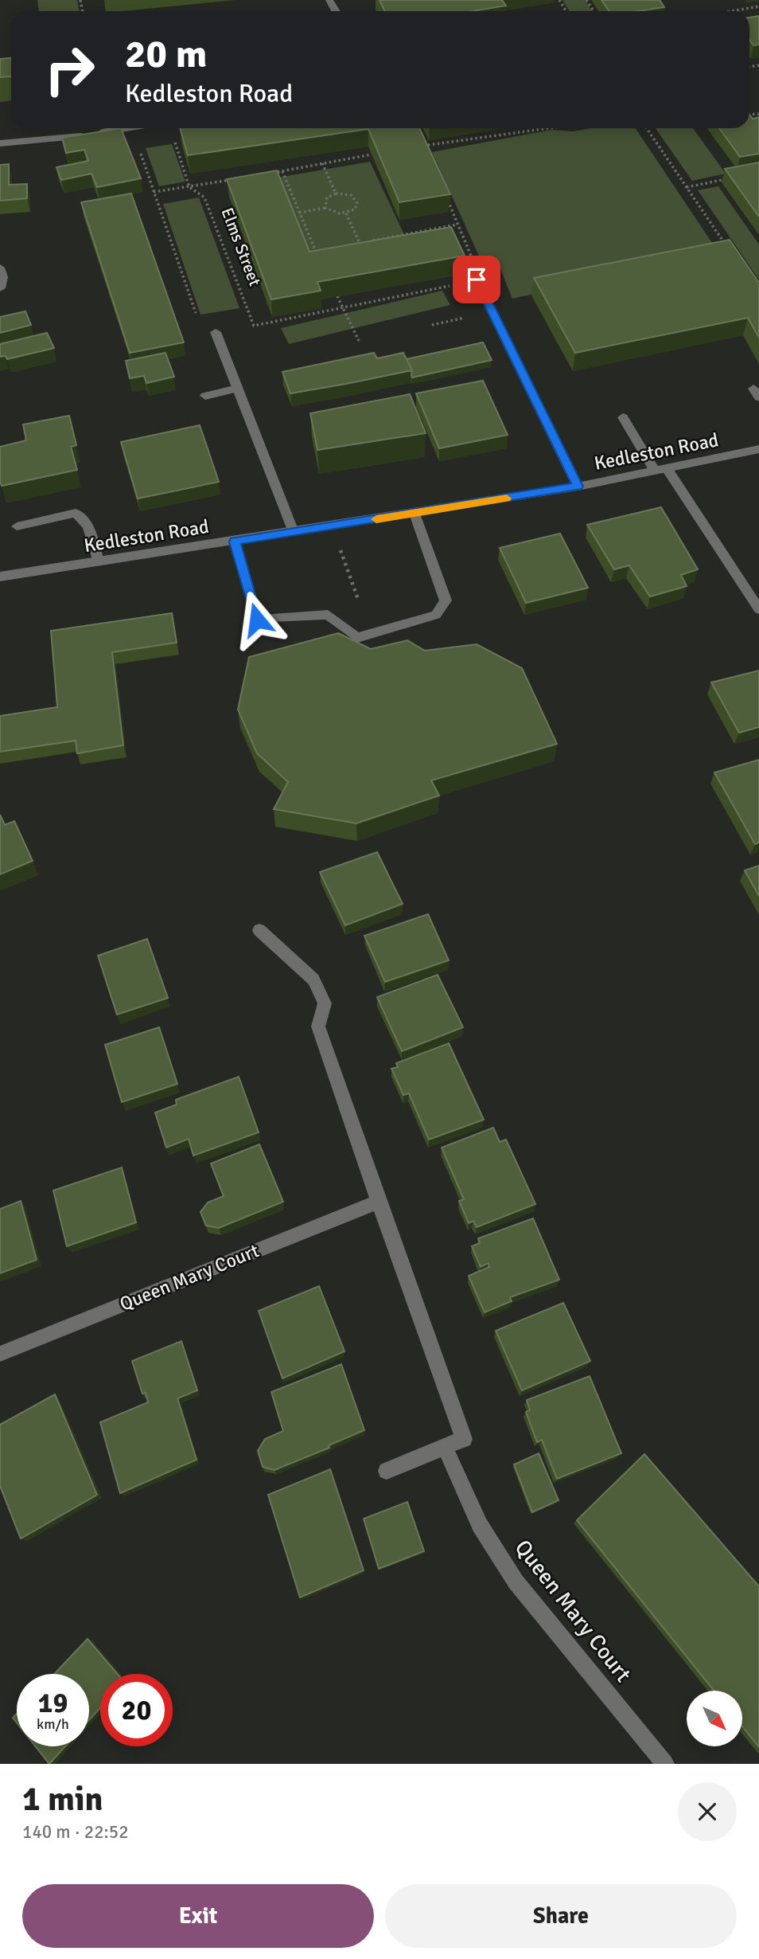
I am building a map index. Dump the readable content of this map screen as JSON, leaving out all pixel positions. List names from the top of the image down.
{
  "streets": {
    "street": ["Kedleston Road", "Queen Mary Court"],
    "path": ["Elms Street"]
  },
  "north": "bottom right",
  "page": {
    "turn": ["20 m", "Kedleston Road"],
    "speed": "19 km/h",
    "limit": "20",
    "heading": ["1 min", "140 m · 22:52"],
    "buttons": ["Exit", "Share"]
  }
}
